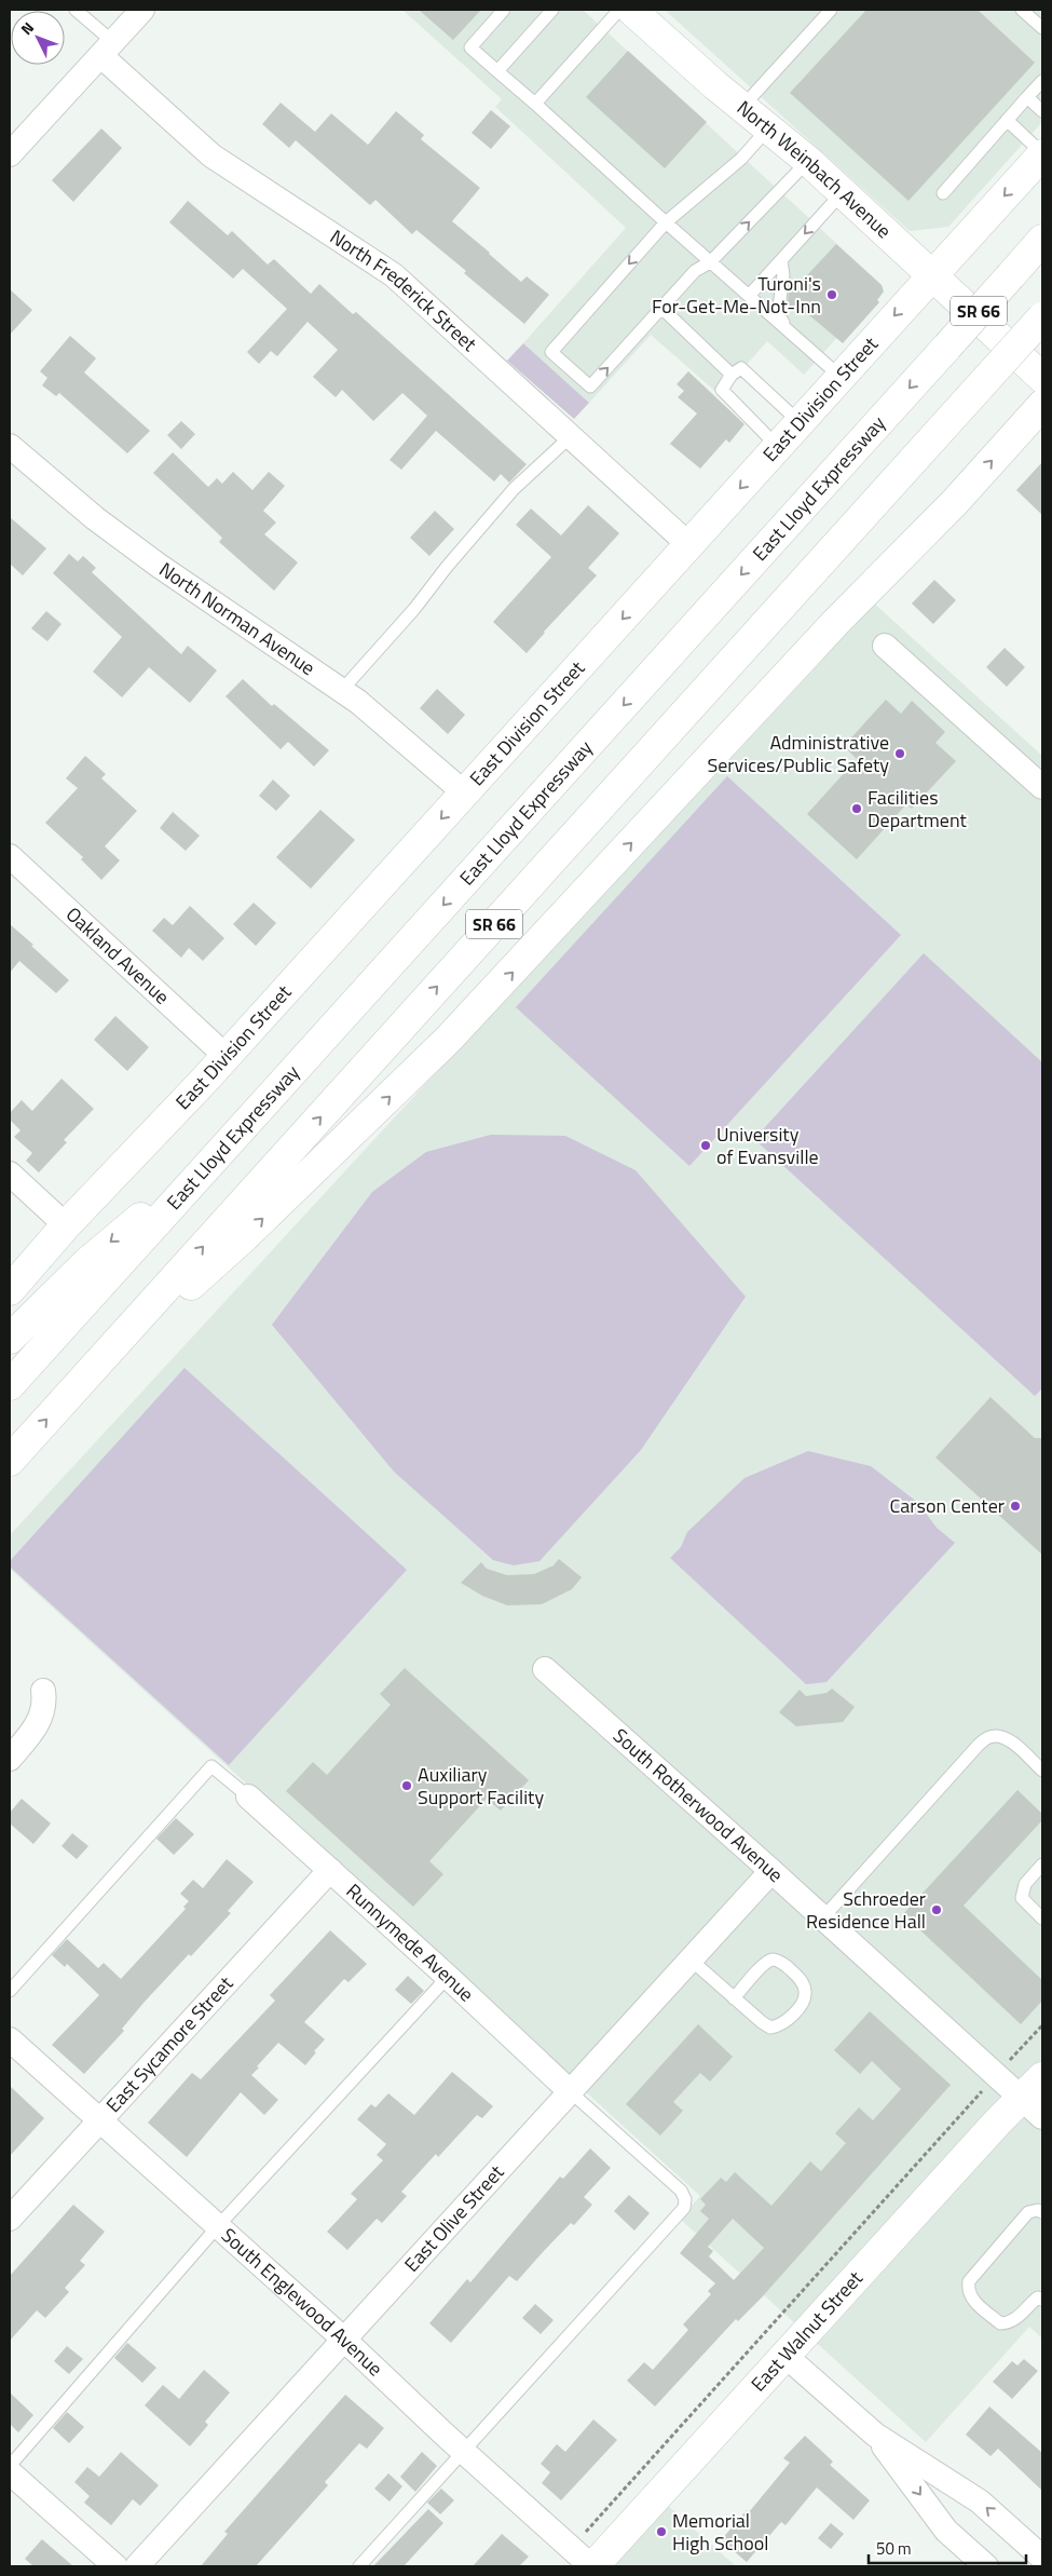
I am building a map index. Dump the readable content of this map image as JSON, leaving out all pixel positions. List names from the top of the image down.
{
  "streets": {
    "main road": [
      "North Weinbach Avenue",
      "SR 66",
      "East Division Street",
      "East Lloyd Expressway",
      "East Walnut Street"
    ],
    "street": [
      "North Frederick Street",
      "North Norman Avenue",
      "Oakland Avenue",
      "South Rotherwood Avenue",
      "Runnymede Avenue",
      "East Sycamore Street",
      "East Olive Street",
      "South Englewood Avenue"
    ]
  },
  "crossings": [
    ["North Weinbach Avenue", "East Division Street"],
    ["North Frederick Street", "East Division Street"],
    ["East Division Street", "North Norman Avenue"],
    ["East Division Street", "Oakland Avenue"],
    ["South Rotherwood Avenue", "East Olive Street"],
    ["South Rotherwood Avenue", "East Walnut Street"],
    ["Runnymede Avenue", "East Sycamore Street"],
    ["Runnymede Avenue", "East Olive Street"],
    ["East Sycamore Street", "South Englewood Avenue"],
    ["East Olive Street", "South Englewood Avenue"],
    ["South Englewood Avenue", "East Walnut Street"]
  ],
  "places": [
    "Turoni's For-Get-Me-Not-Inn",
    "Administrative Services/Public Safety",
    "Facilities Department",
    "University of Evansville",
    "Carson Center",
    "Auxiliary Support Facility",
    "Schroeder Residence Hall",
    "Memorial High School"
  ],
  "scale_bar": "50 m",
  "north": "top left"
}
